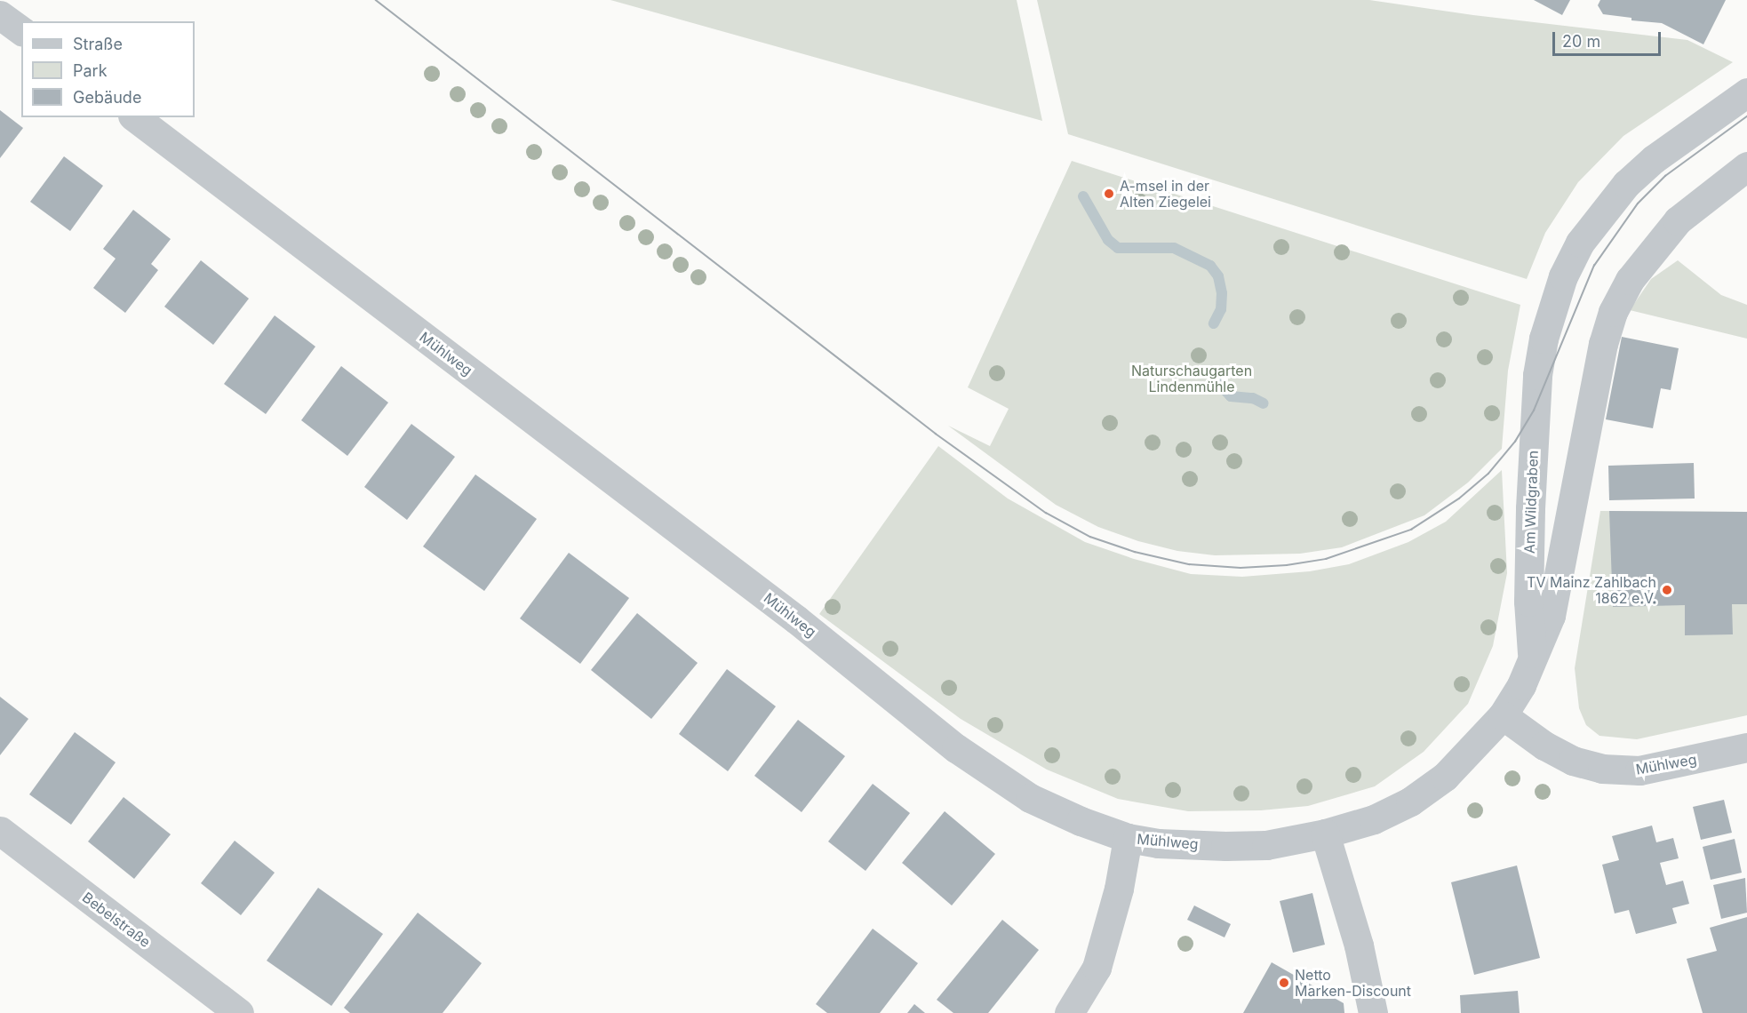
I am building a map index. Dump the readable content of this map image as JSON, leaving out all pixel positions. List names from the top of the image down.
{
  "streets": {
    "street": ["Mühlweg", "Am Wildgraben", "Bebelstraße"]
  },
  "crossings": [
    ["Mühlweg", "Am Wildgraben"]
  ],
  "parks": ["Naturschaugarten Lindenmühle"],
  "places": ["A-msel in der Alten Ziegelei", "TV Mainz Zahlbach 1862 e.V.", "Netto Marken-Discount"],
  "legend": ["Straße", "Park", "Gebäude"],
  "scale_bar": "20 m"
}
